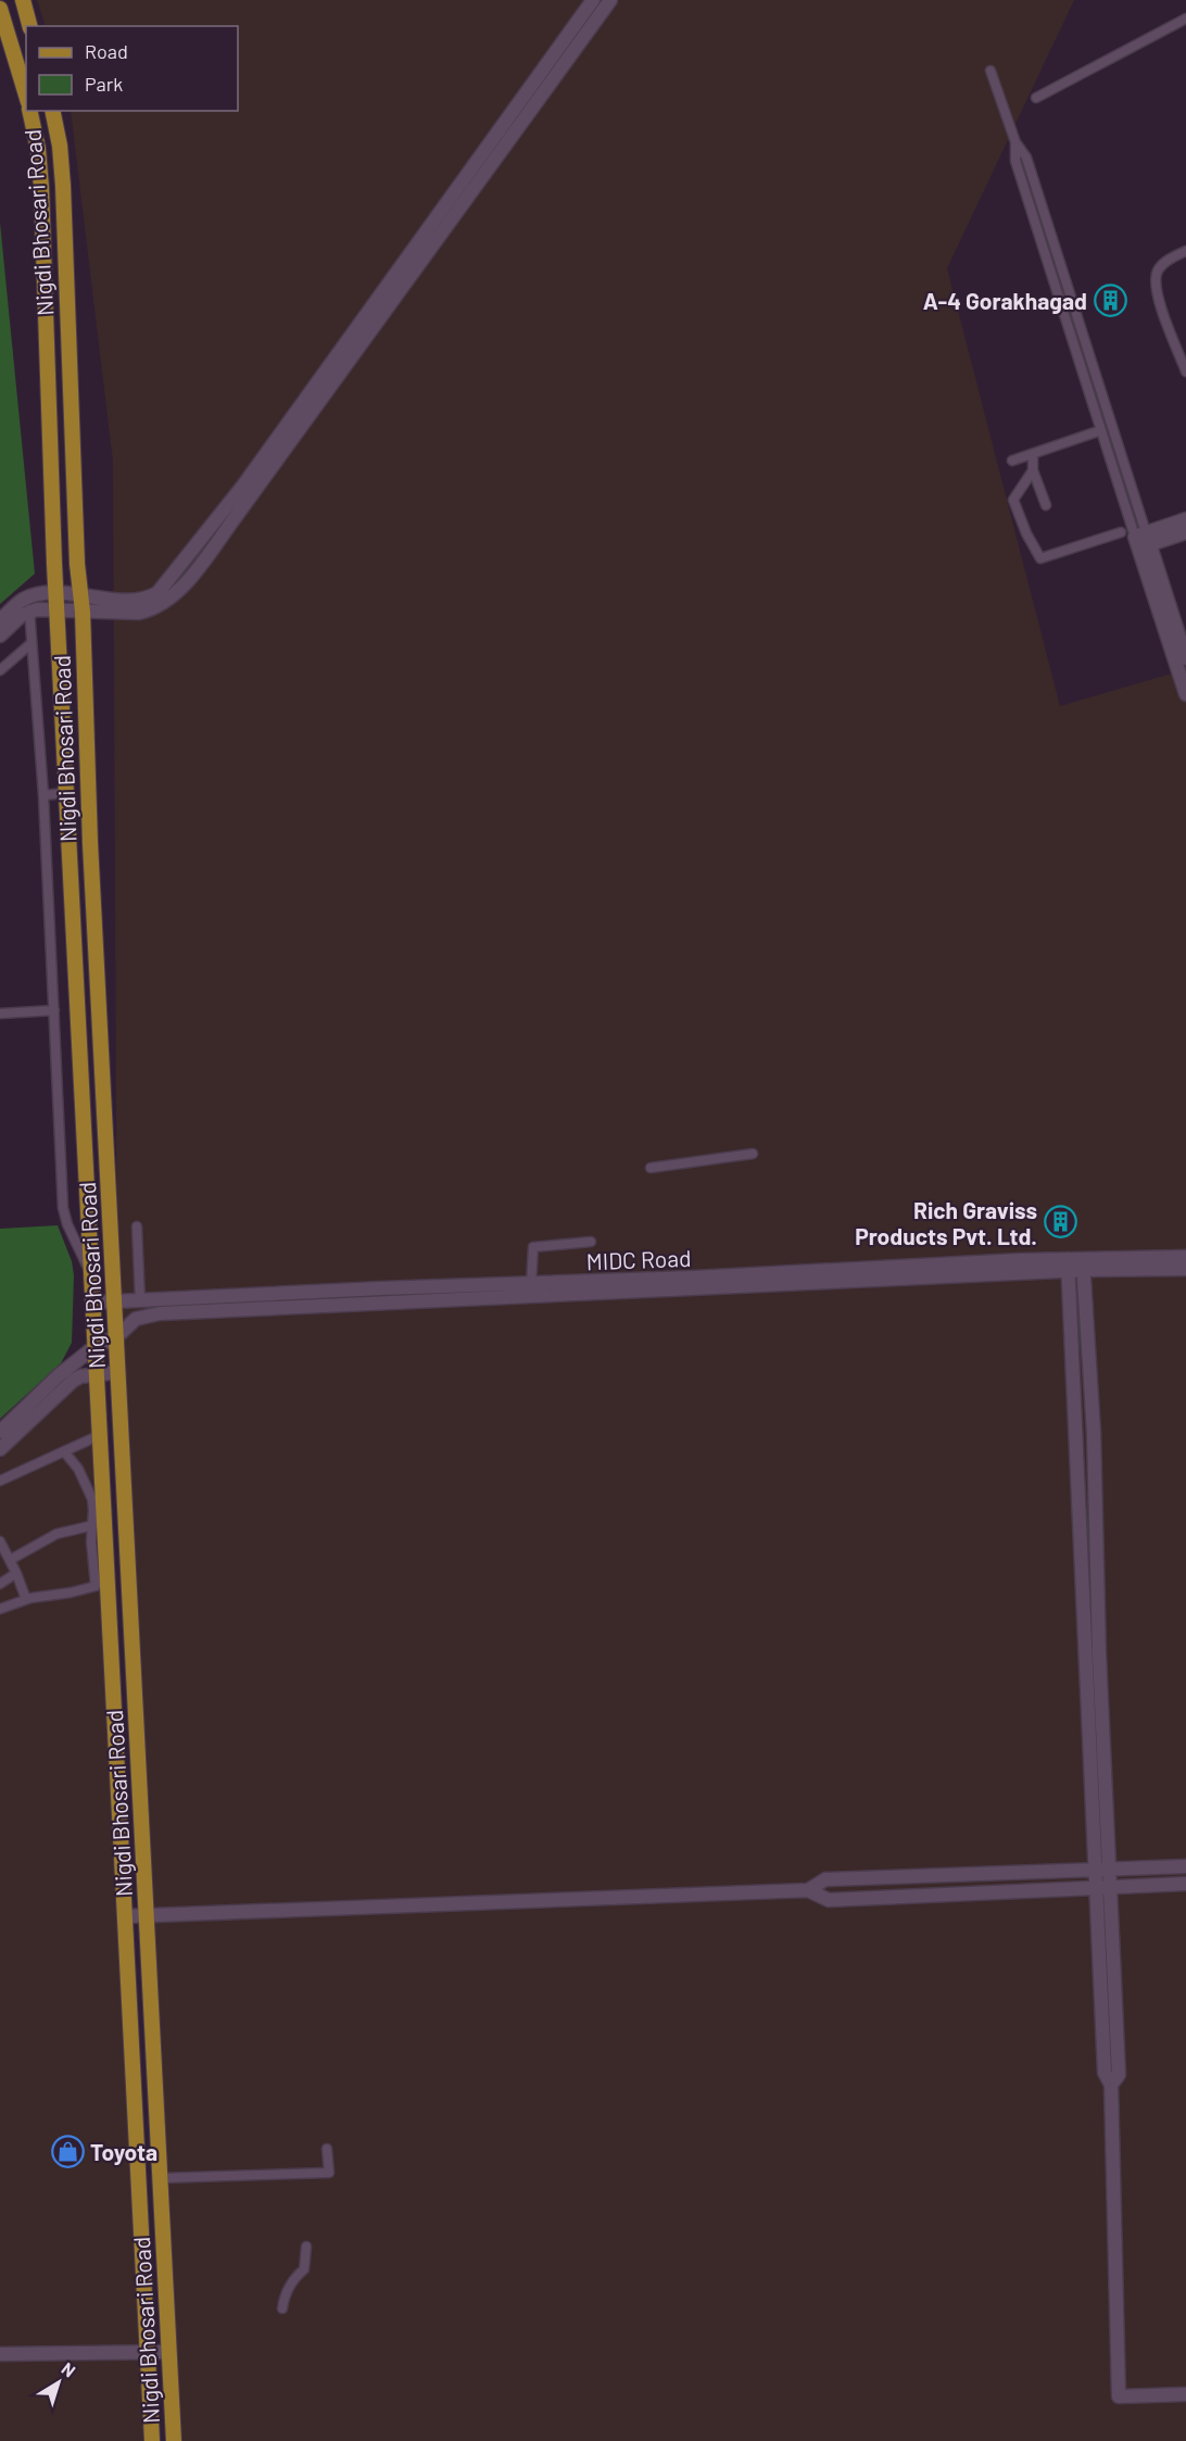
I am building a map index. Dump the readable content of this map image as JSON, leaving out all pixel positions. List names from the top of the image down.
{
  "streets": {
    "main road": ["Nigdi Bhosari Road"],
    "street": ["MIDC Road"]
  },
  "crossings": [
    ["Nigdi Bhosari Road", "MIDC Road"]
  ],
  "places": {
    "building": ["A-4 Gorakhagad", "Rich Graviss Products Pvt. Ltd."],
    "shop": ["Toyota"]
  },
  "legend": ["Road", "Park"],
  "north": "top right"
}
